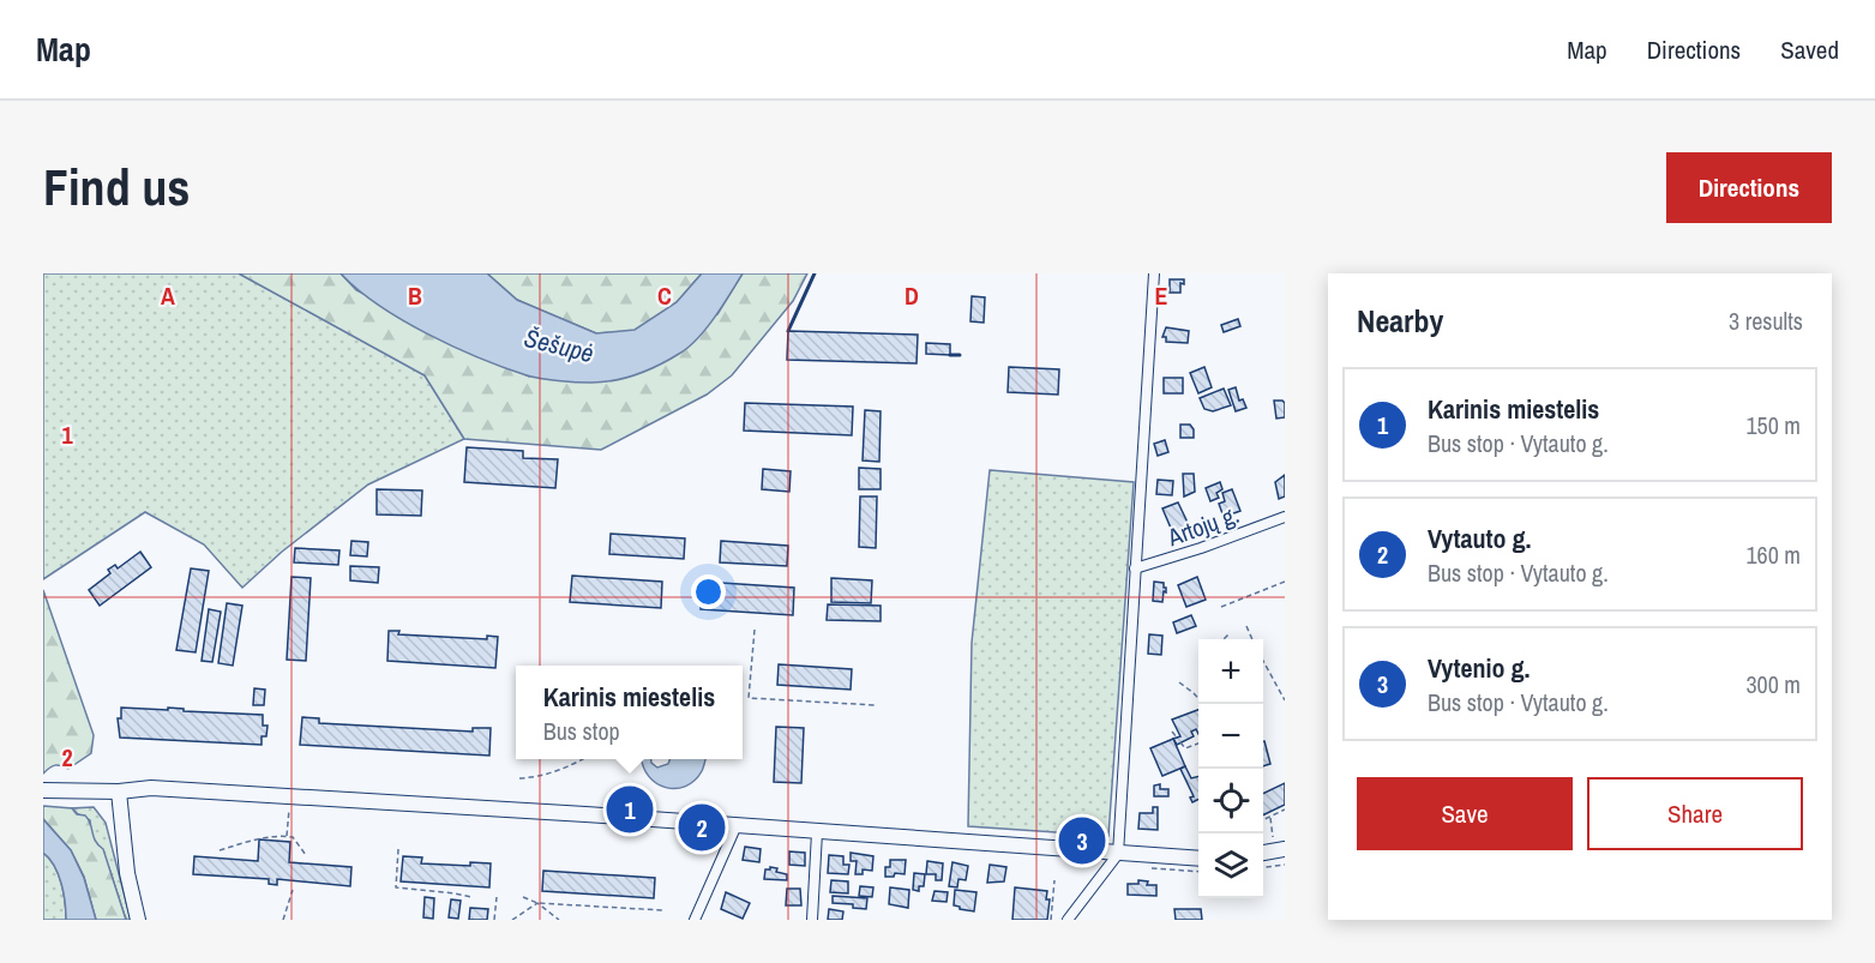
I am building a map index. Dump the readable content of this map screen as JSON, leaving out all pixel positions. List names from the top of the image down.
{
  "streets": {
    "street": ["Artojų g."]
  },
  "water": ["Šešupė"],
  "page": {
    "header": "Map",
    "nav": ["Map", "Directions", "Saved"],
    "buttons": [
      "Directions",
      ["Save", "Share"]
    ],
    "title": "Find us",
    "heading": ["Nearby", "3 results"],
    "list": [
      {
        "mark": "1",
        "name": "Karinis miestelis",
        "note": "Bus stop · Vytauto g.",
        "value": "150 m"
      },
      {
        "mark": "2",
        "name": "Vytauto g.",
        "note": "Bus stop · Vytauto g.",
        "value": "160 m"
      },
      {
        "mark": "3",
        "name": "Vytenio g.",
        "note": "Bus stop · Vytauto g.",
        "value": "300 m"
      }
    ],
    "map_buttons": ["+", "−"],
    "popup": ["Karinis miestelis", "Bus stop"],
    "pins": ["1", "2", "3"]
  },
  "grid": {
    "columns": [
      "A",
      "B",
      "C",
      "D",
      "E"
    ],
    "rows": ["1", "2"]
  }
}
